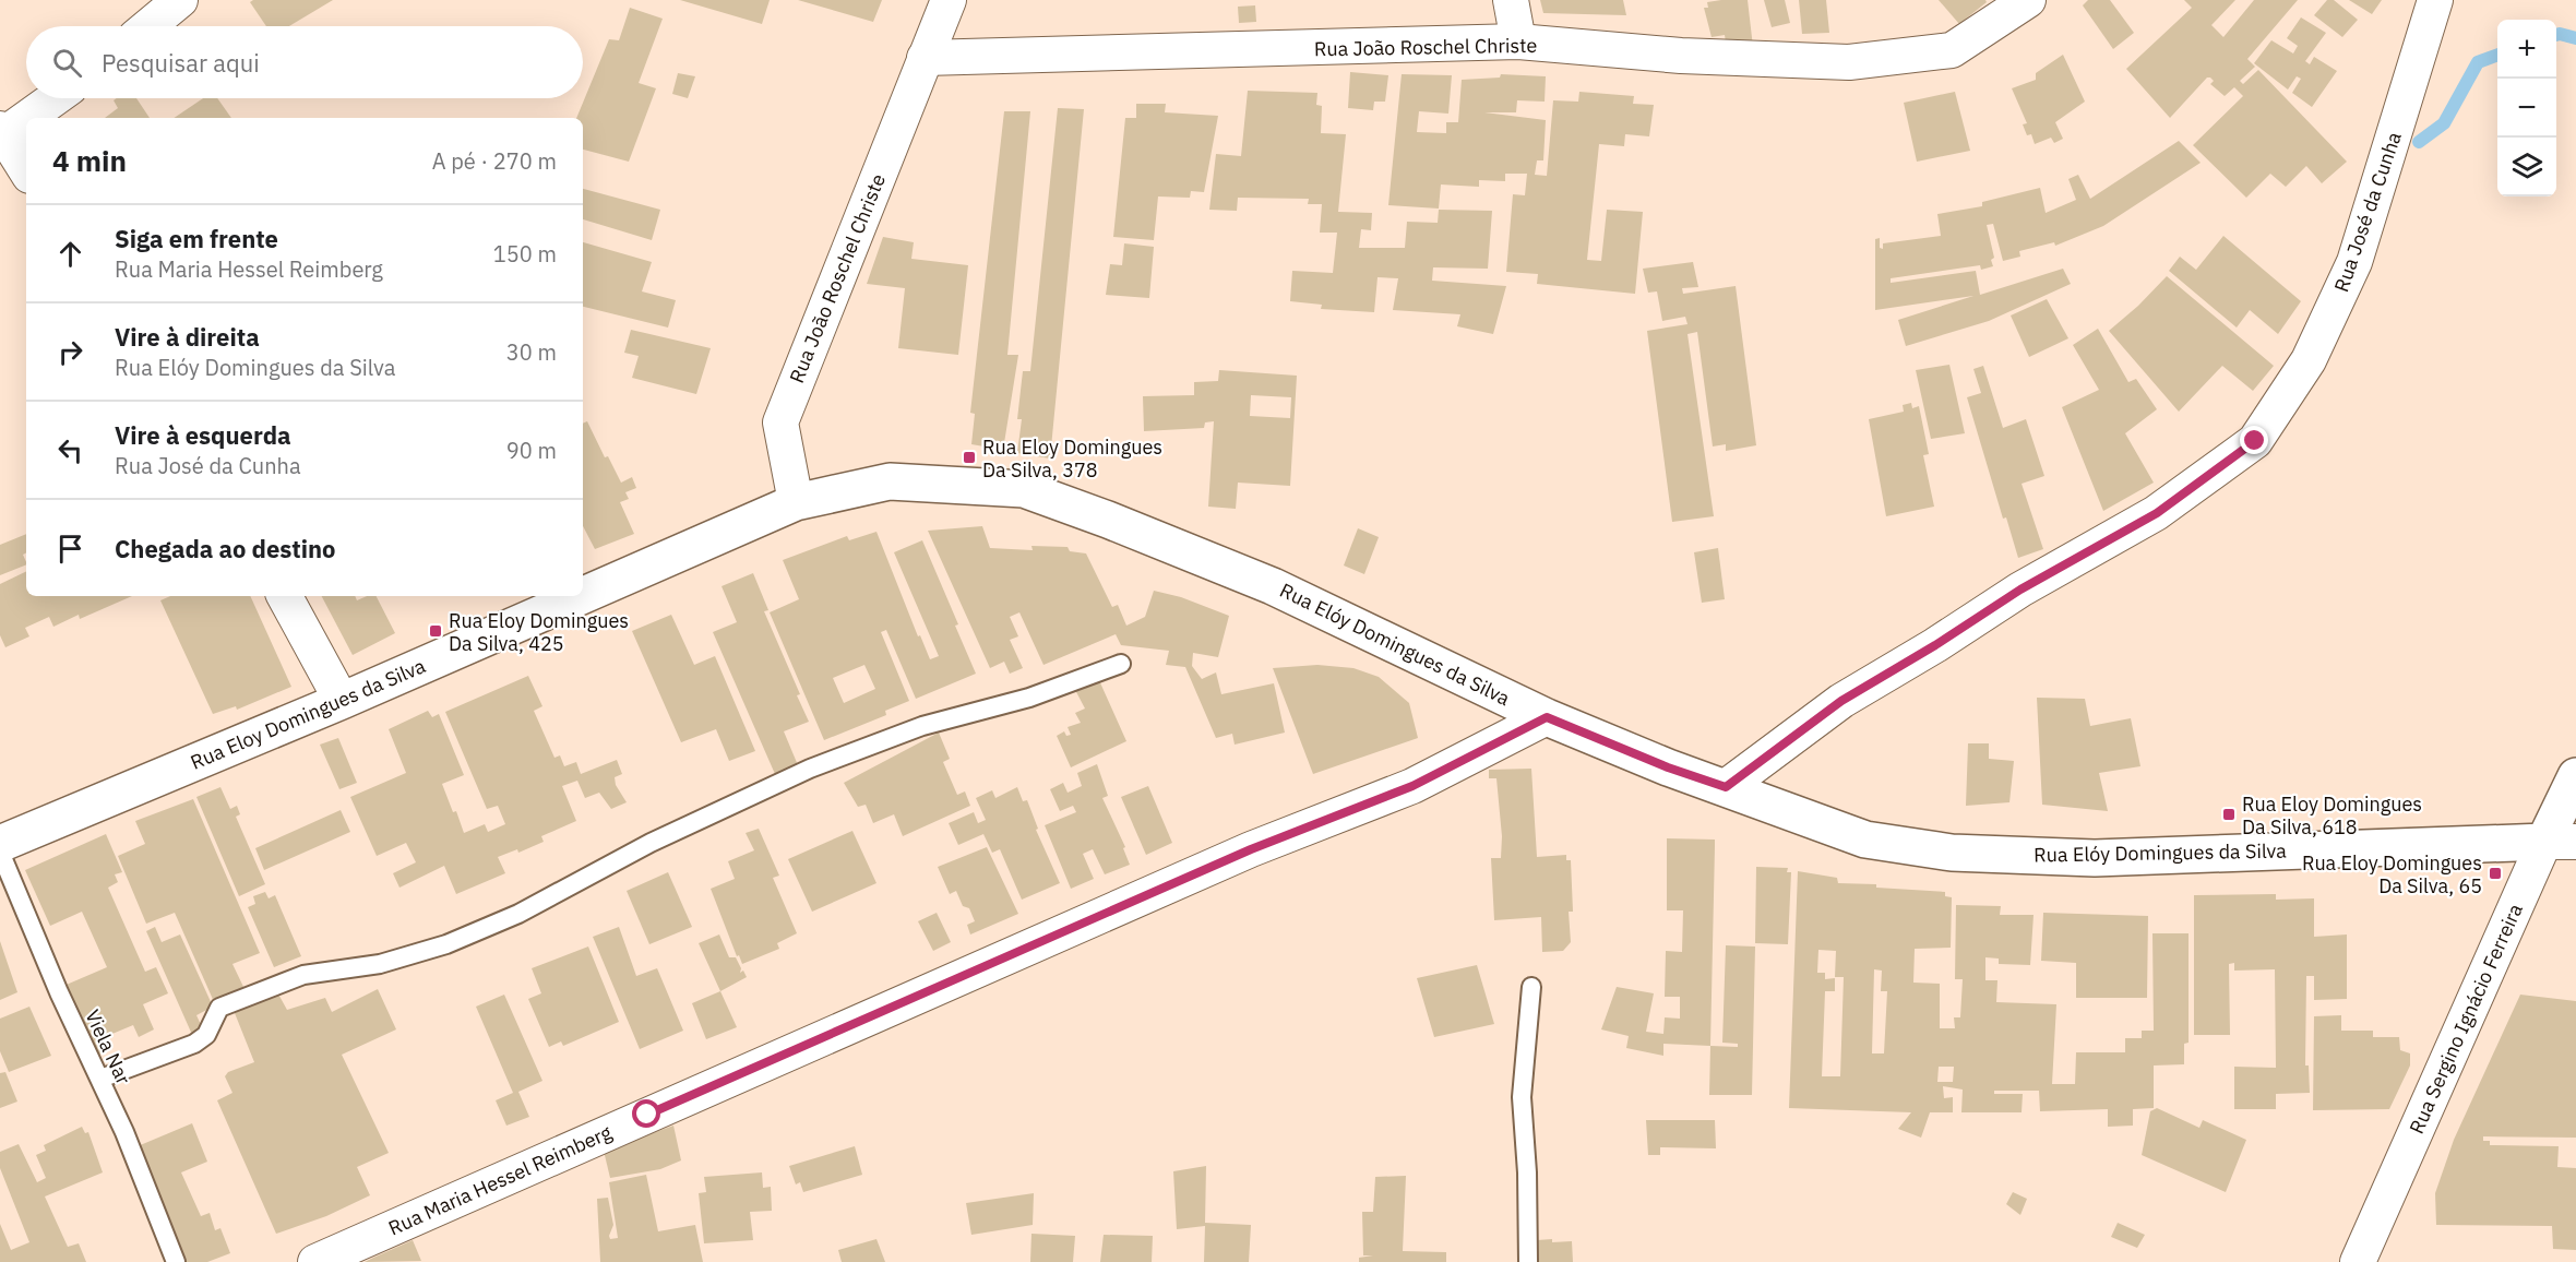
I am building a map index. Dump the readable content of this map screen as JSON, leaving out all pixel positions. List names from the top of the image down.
{
  "streets": {
    "main road": ["Rua Elóy Domingues da Silva", "Rua Eloy Domingues da Silva", "Rua Sergino Ignácio Ferreira"],
    "street": ["Rua João Roschel Christe", "Rua José da Cunha", "Rua Maria Hessel Reimberg"],
    "lane": ["Viela Nar"]
  },
  "crossings": [
    ["Rua João Roschel Christe", "Rua Elóy Domingues da Silva"],
    ["Rua João Roschel Christe", "Rua Eloy Domingues da Silva"],
    ["Rua José da Cunha", "Rua Elóy Domingues da Silva"],
    ["Rua Elóy Domingues da Silva", "Rua Eloy Domingues da Silva"],
    ["Rua Elóy Domingues da Silva", "Rua Sergino Ignácio Ferreira"],
    ["Rua Elóy Domingues da Silva", "Rua Maria Hessel Reimberg"]
  ],
  "places": {
    "transit": [
      "Rua Eloy Domingues Da Silva, 378",
      "Rua Eloy Domingues Da Silva, 425",
      "Rua Eloy Domingues Da Silva, 618",
      "Rua Eloy Domingues Da Silva, 65"
    ]
  },
  "page": {
    "map_buttons": ["+", "−"],
    "search": "Pesquisar aqui",
    "heading": ["4 min", "A pé · 270 m"],
    "list": [
      ["Siga em frente", "Rua Maria Hessel Reimberg", "150 m"],
      ["Vire à direita", "Rua Elóy Domingues da Silva", "30 m"],
      ["Vire à esquerda", "Rua José da Cunha", "90 m"],
      "Chegada ao destino"
    ]
  }
}
